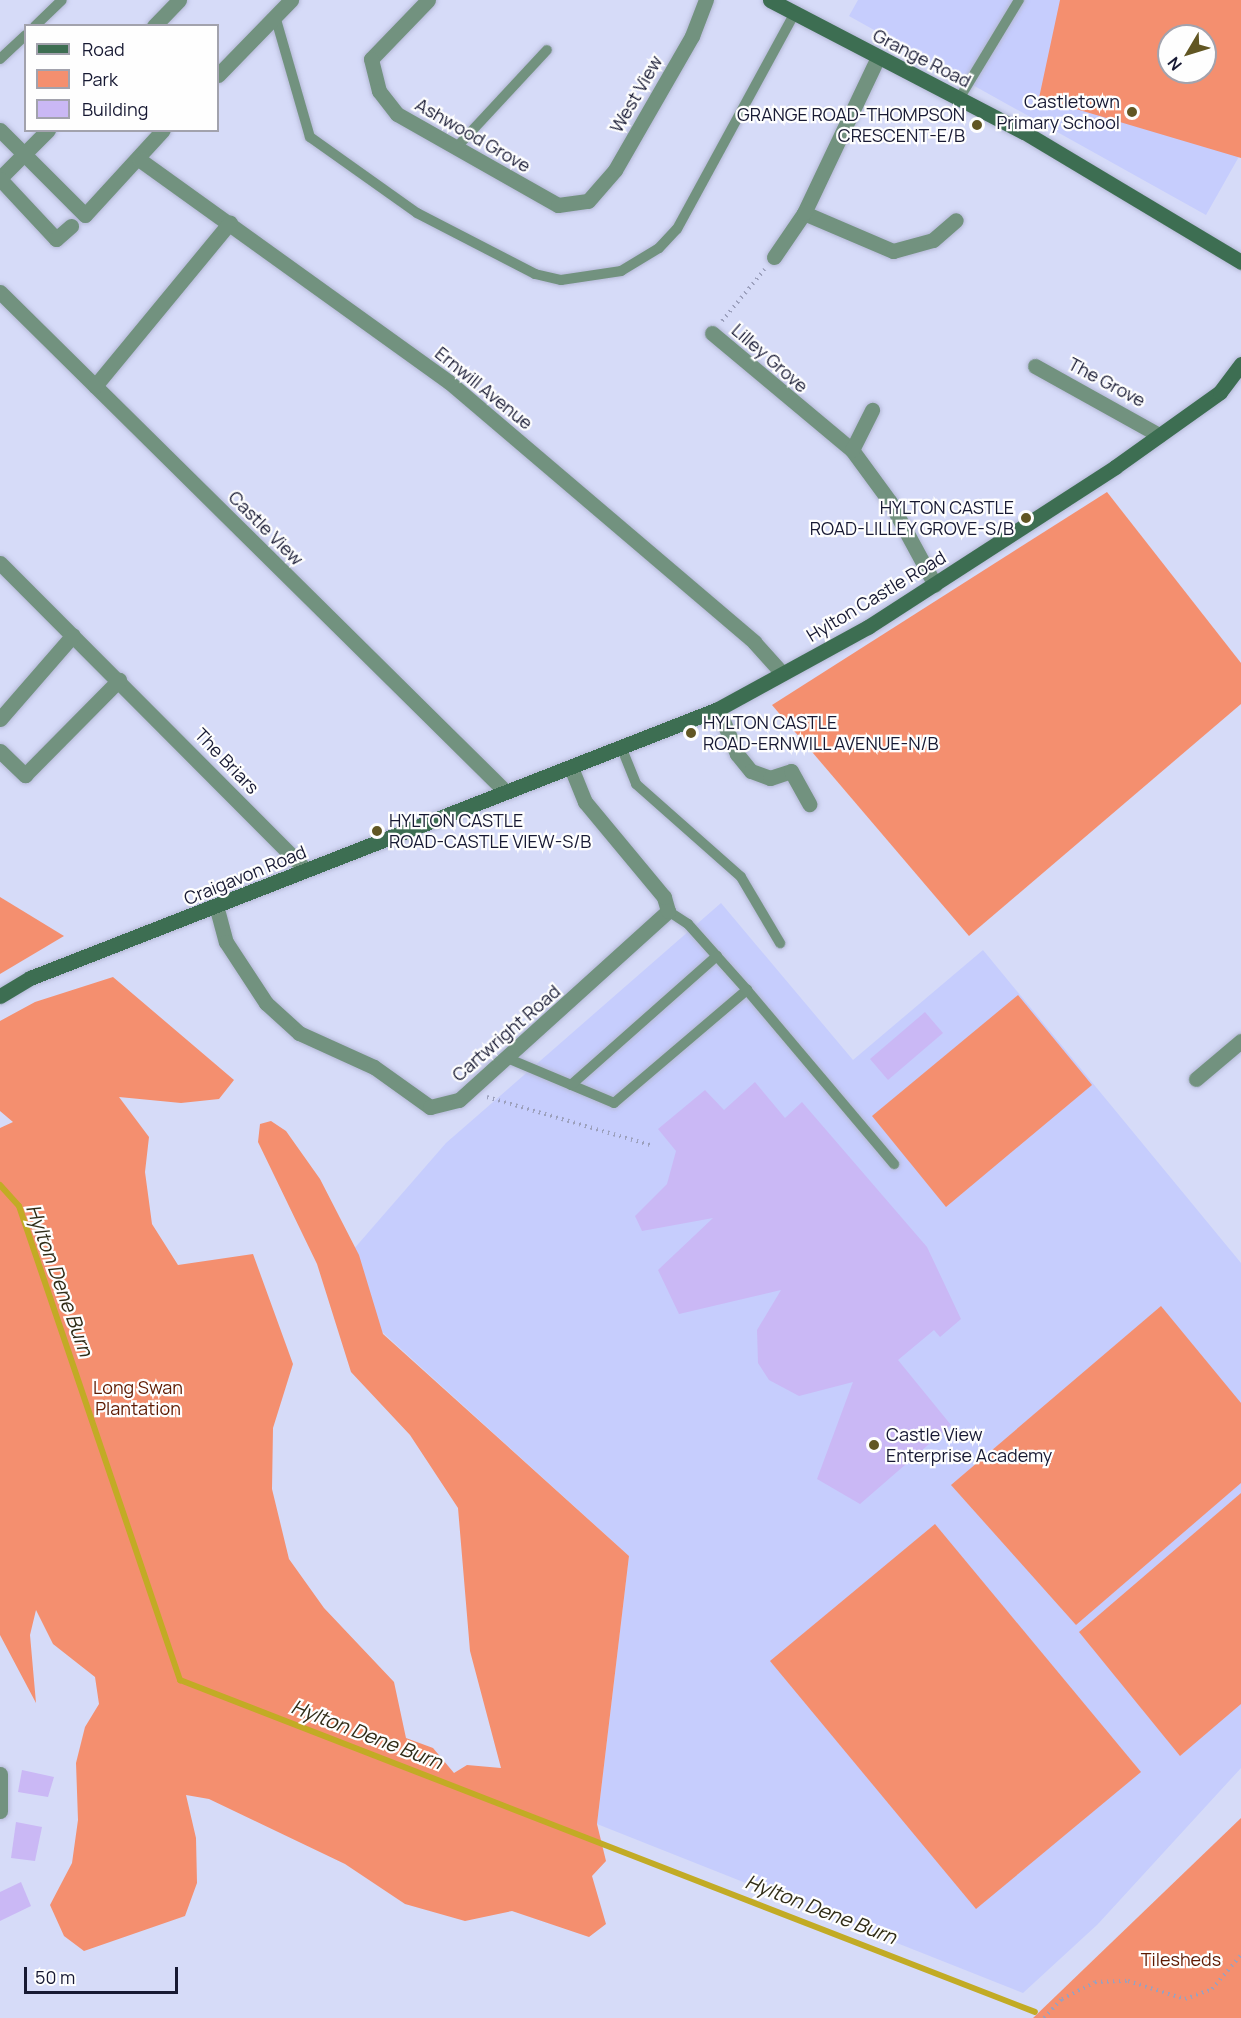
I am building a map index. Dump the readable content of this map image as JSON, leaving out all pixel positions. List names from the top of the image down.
{
  "streets": {
    "street": [
      "Grange Road",
      "West View",
      "Ashwood Grove",
      "Lilley Grove",
      "The Grove",
      "Ernwill Avenue",
      "Castle View",
      "Hylton Castle Road",
      "The Briars",
      "Craigavon Road",
      "Cartwright Road"
    ]
  },
  "crossings": [
    ["West View", "Ashwood Grove"],
    ["Lilley Grove", "Hylton Castle Road"],
    ["The Grove", "Hylton Castle Road"],
    ["Ernwill Avenue", "Hylton Castle Road"],
    ["Castle View", "Hylton Castle Road"],
    ["Castle View", "Craigavon Road"],
    ["Hylton Castle Road", "Craigavon Road"],
    ["The Briars", "Craigavon Road"],
    ["Craigavon Road", "Cartwright Road"]
  ],
  "water": ["Hylton Dene Burn"],
  "parks": ["Long Swan Plantation", "Tilesheds"],
  "places": [
    "Castletown Primary School",
    "GRANGE ROAD-THOMPSON CRESCENT-E/B",
    "HYLTON CASTLE ROAD-LILLEY GROVE-S/B",
    "HYLTON CASTLE ROAD-ERNWILL AVENUE-N/B",
    "HYLTON CASTLE ROAD-CASTLE VIEW-S/B",
    "Castle View Enterprise Academy"
  ],
  "legend": ["Road", "Park", "Building"],
  "scale_bar": "50 m",
  "north": "bottom left"
}
